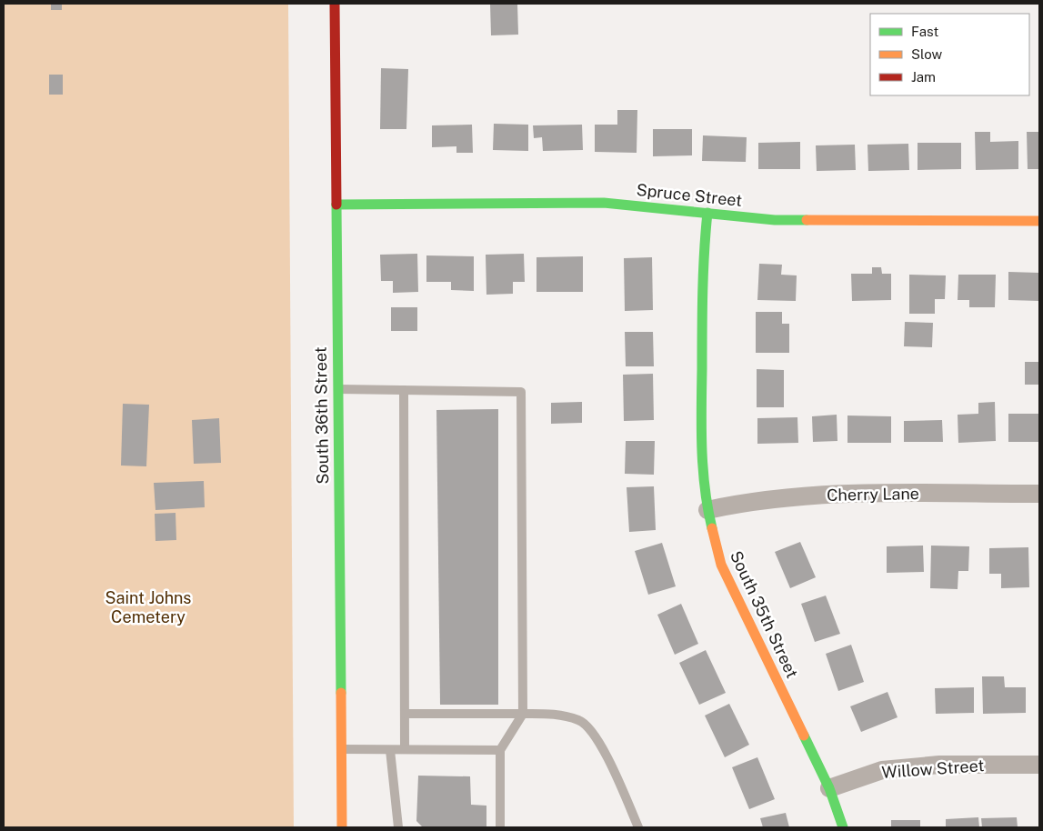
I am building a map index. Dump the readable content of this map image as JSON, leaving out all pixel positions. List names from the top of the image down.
{
  "streets": {
    "street": [
      "Spruce Street",
      "South 36th Street",
      "Cherry Lane",
      "South 35th Street",
      "Willow Street"
    ]
  },
  "crossings": [
    ["Spruce Street", "South 36th Street"],
    ["Spruce Street", "South 35th Street"],
    ["Cherry Lane", "South 35th Street"],
    ["South 35th Street", "Willow Street"]
  ],
  "parks": ["Saint Johns Cemetery"],
  "legend": ["Fast", "Slow", "Jam"]
}
